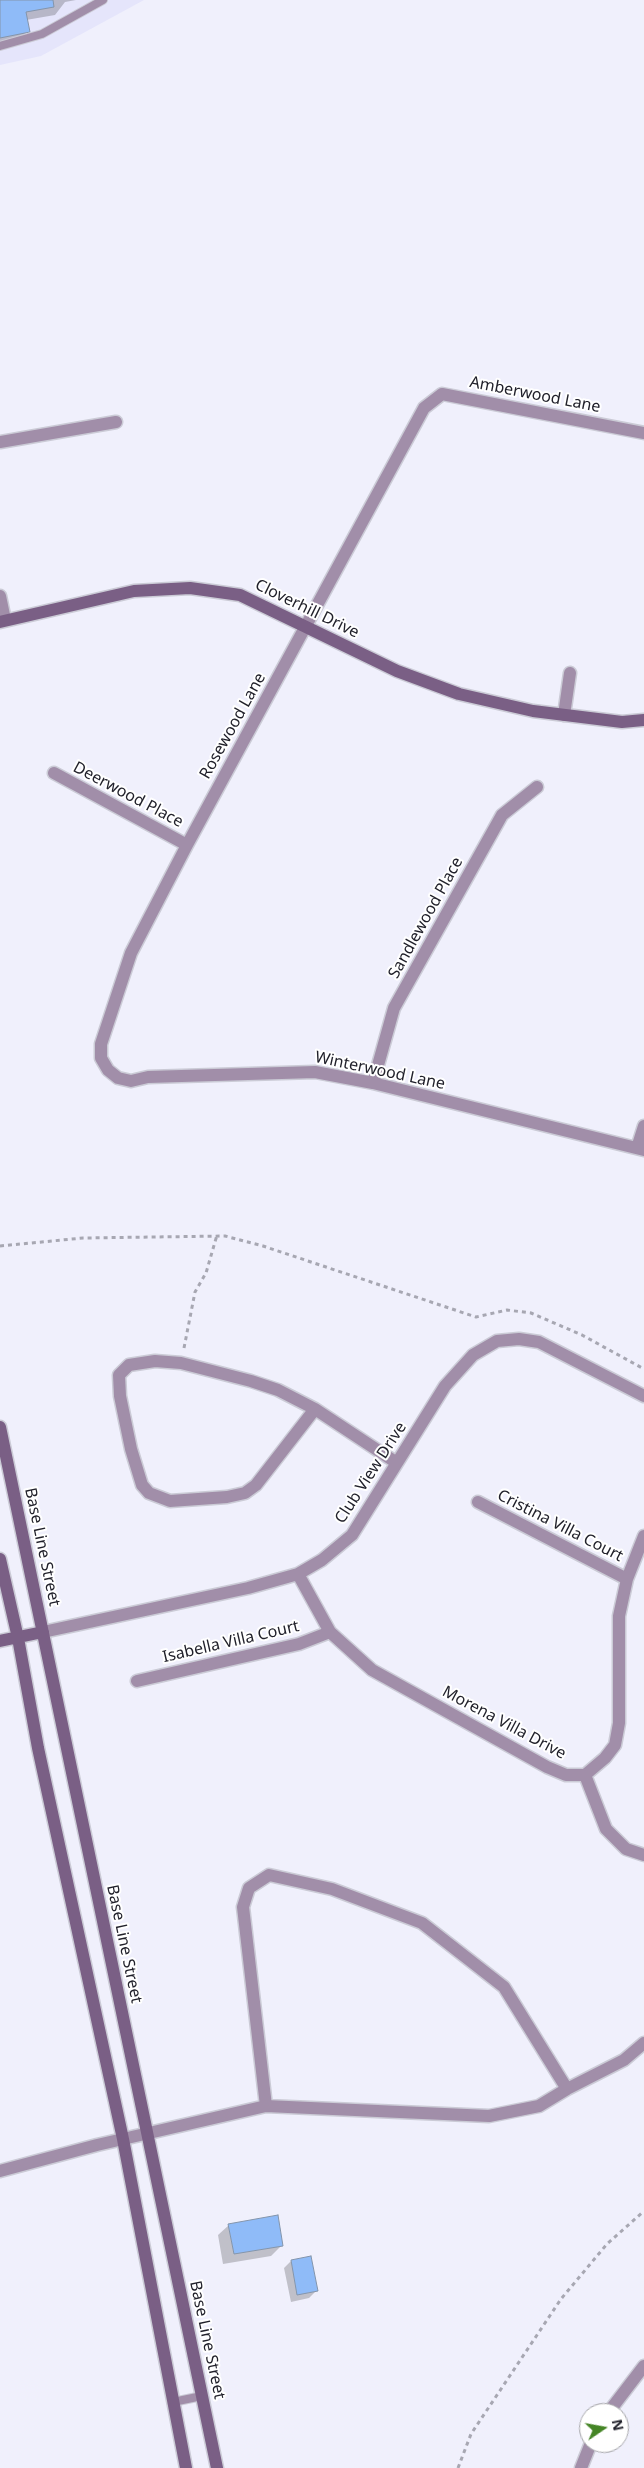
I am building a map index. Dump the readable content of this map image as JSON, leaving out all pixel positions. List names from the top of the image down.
{
  "streets": {
    "main road": ["Cloverhill Drive", "Club View Drive", "Base Line Street"],
    "street": [
      "Amberwood Lane",
      "Rosewood Lane",
      "Deerwood Place",
      "Sandlewood Place",
      "Winterwood Lane",
      "Cristina Villa Court",
      "Isabella Villa Court",
      "Morena Villa Drive"
    ]
  },
  "crossings": [
    ["Amberwood Lane", "Rosewood Lane"],
    ["Cloverhill Drive", "Rosewood Lane"],
    ["Rosewood Lane", "Deerwood Place"],
    ["Rosewood Lane", "Winterwood Lane"],
    ["Sandlewood Place", "Winterwood Lane"],
    ["Club View Drive", "Base Line Street"],
    ["Club View Drive", "Morena Villa Drive"],
    ["Isabella Villa Court", "Morena Villa Drive"]
  ],
  "north": "right"
}
